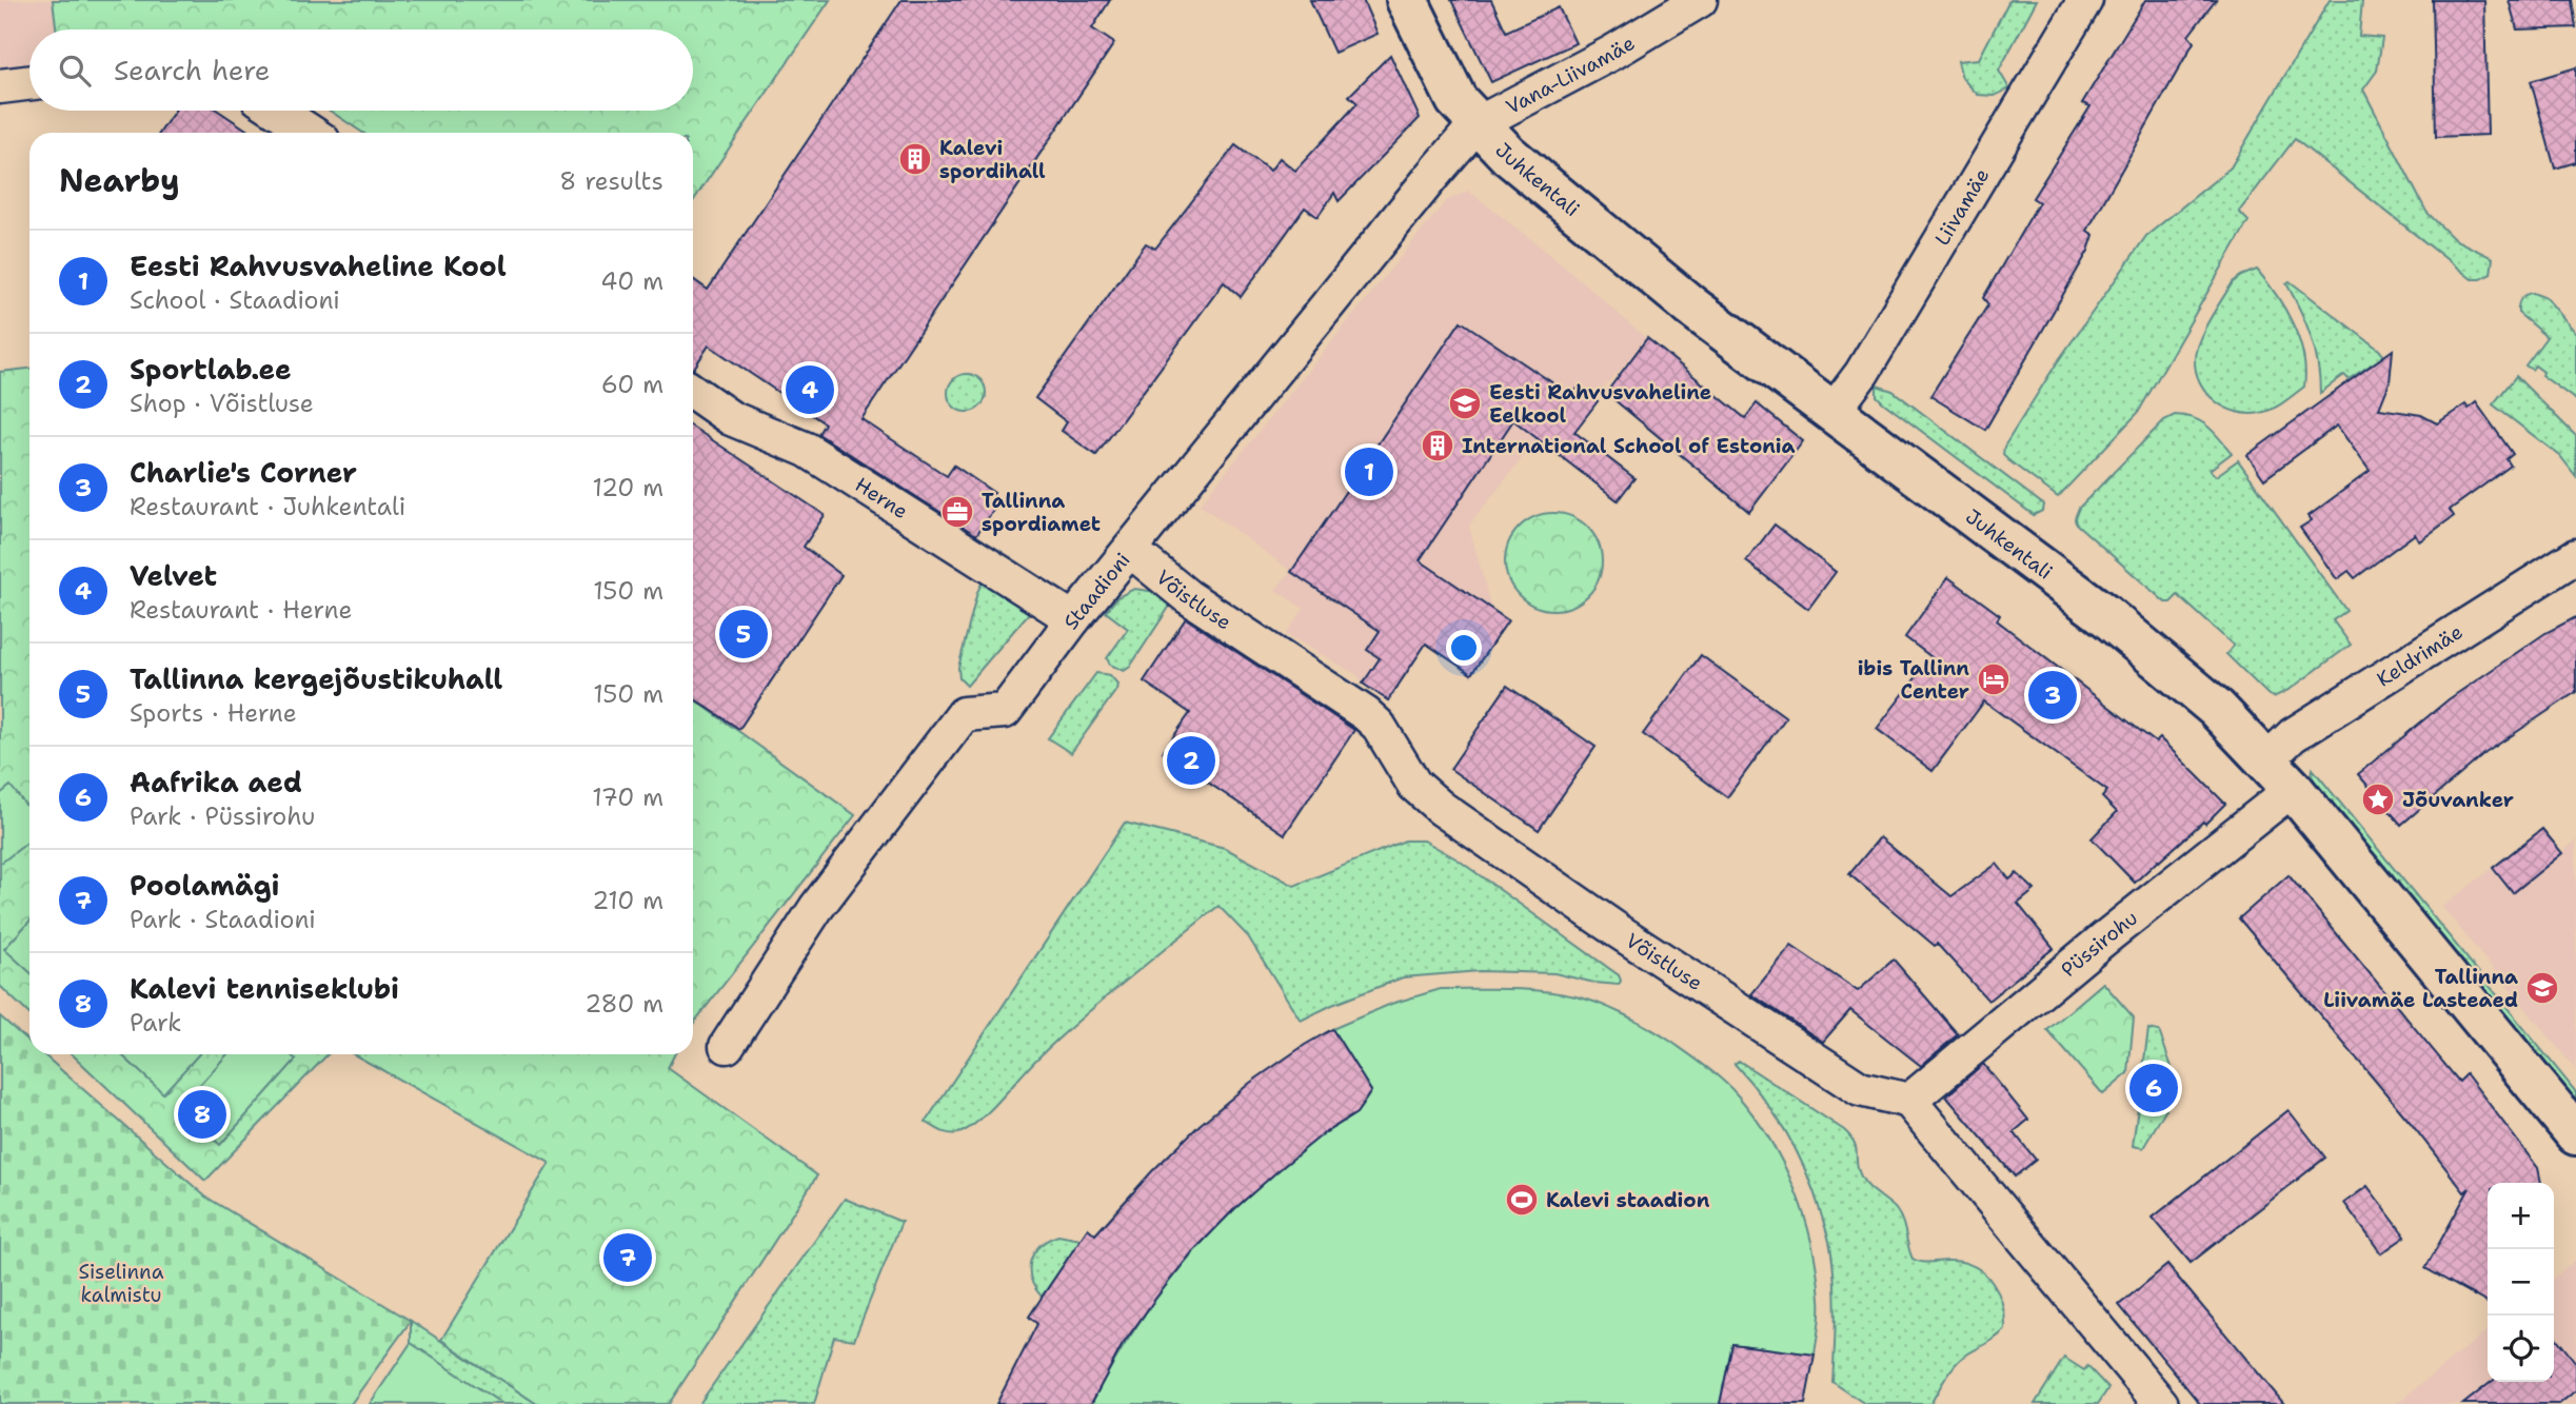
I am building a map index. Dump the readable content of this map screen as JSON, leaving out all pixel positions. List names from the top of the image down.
{
  "streets": {
    "street": [
      "Vana-Liivamäe",
      "Juhkentali",
      "Liivamäe",
      "Herne",
      "Staadioni",
      "Võistluse",
      "Keldrimäe",
      "Püssirohu"
    ]
  },
  "crossings": [
    ["Vana-Liivamäe", "Juhkentali"],
    ["Vana-Liivamäe", "Staadioni"],
    ["Juhkentali", "Liivamäe"],
    ["Juhkentali", "Staadioni"],
    ["Juhkentali", "Keldrimäe"],
    ["Juhkentali", "Püssirohu"],
    ["Herne", "Staadioni"],
    ["Staadioni", "Võistluse"],
    ["Võistluse", "Püssirohu"],
    ["Keldrimäe", "Püssirohu"]
  ],
  "parks": ["Siselinna kalmistu"],
  "places": {
    "building": ["Kalevi spordihall", "International School of Estonia"],
    "school or university": ["Eesti Rahvusvaheline Eelkool", "Tallinna Liivamäe Lasteaed"],
    "office": ["Tallinna spordiamet"],
    "hotel": ["ibis Tallinn Center"],
    "place": ["Jõuvanker"],
    "sports": ["Kalevi staadion"]
  },
  "page": {
    "search": "Search here",
    "heading": ["Nearby", "8 results"],
    "list": [
      {
        "mark": "1",
        "name": "Eesti Rahvusvaheline Kool",
        "note": "School · Staadioni",
        "value": "40 m"
      },
      {
        "mark": "2",
        "name": "Sportlab.ee",
        "note": "Shop · Võistluse",
        "value": "60 m"
      },
      {
        "mark": "3",
        "name": "Charlie's Corner",
        "note": "Restaurant · Juhkentali",
        "value": "120 m"
      },
      {
        "mark": "4",
        "name": "Velvet",
        "note": "Restaurant · Herne",
        "value": "150 m"
      },
      {
        "mark": "5",
        "name": "Tallinna kergejõustikuhall",
        "note": "Sports · Herne",
        "value": "150 m"
      },
      {
        "mark": "6",
        "name": "Aafrika aed",
        "note": "Park · Püssirohu",
        "value": "170 m"
      },
      {
        "mark": "7",
        "name": "Poolamägi",
        "note": "Park · Staadioni",
        "value": "210 m"
      },
      {
        "mark": "8",
        "name": "Kalevi tenniseklubi",
        "note": "Park",
        "value": "280 m"
      }
    ],
    "pins": [
      "4",
      "1",
      "5",
      "3",
      "2",
      "6",
      "8",
      "7"
    ],
    "map_buttons": ["+", "−"]
  }
}
